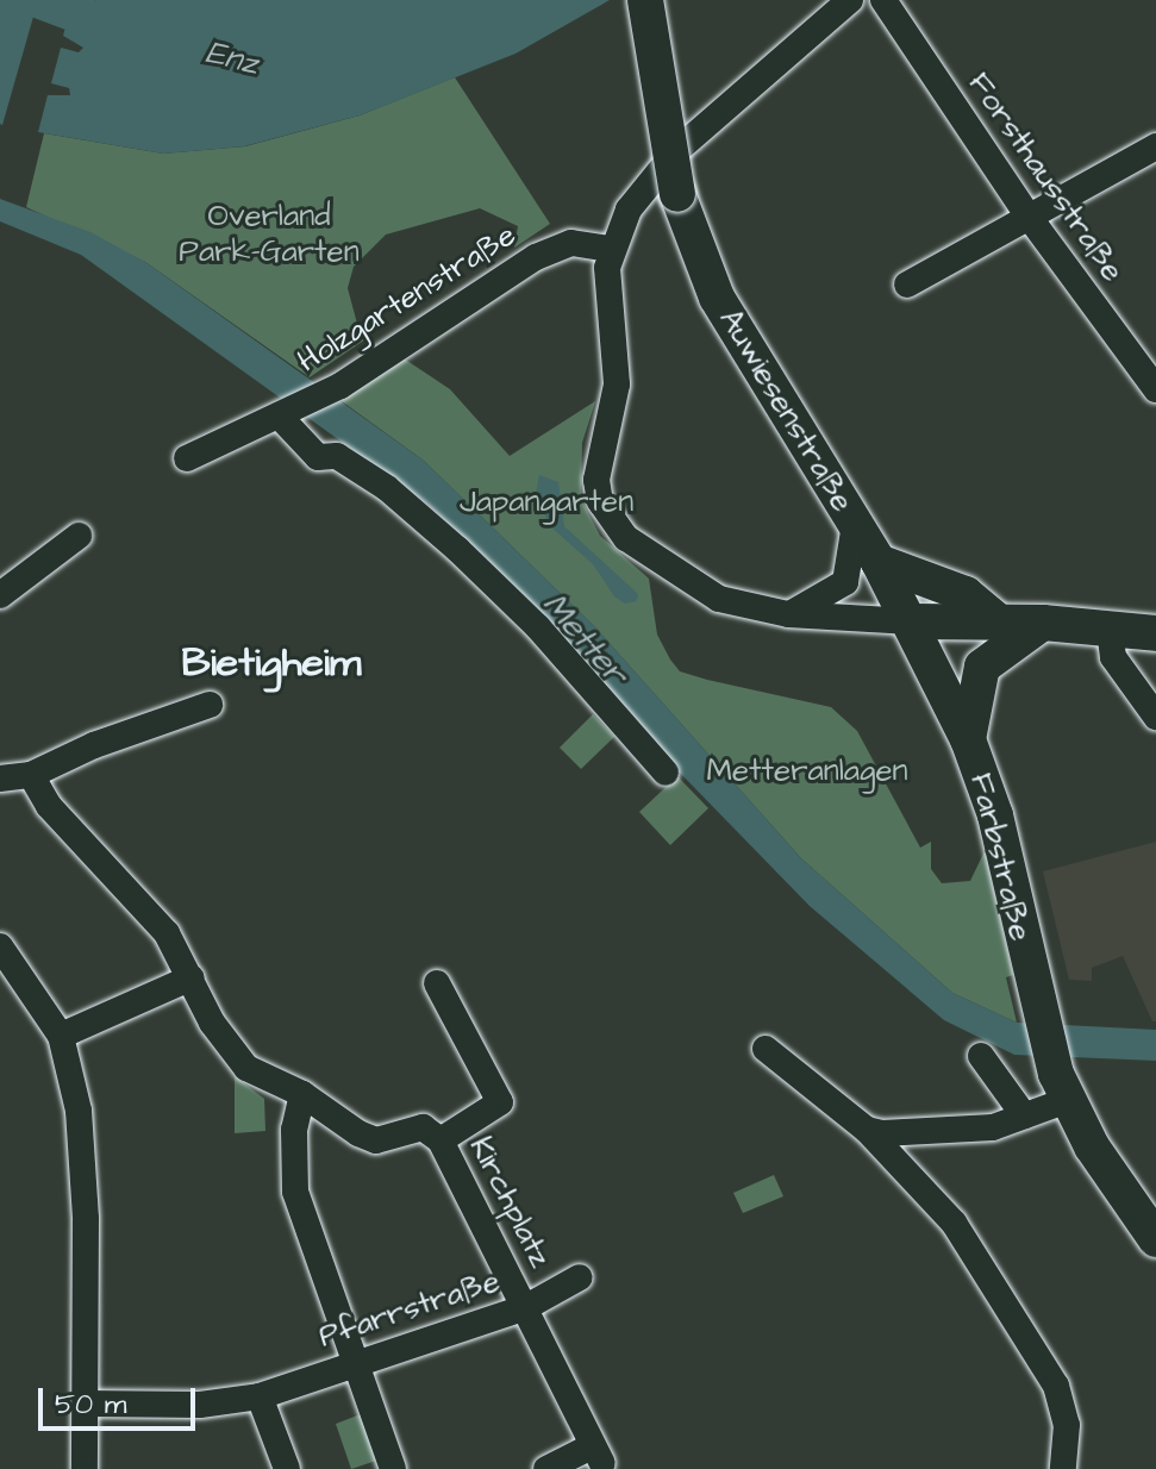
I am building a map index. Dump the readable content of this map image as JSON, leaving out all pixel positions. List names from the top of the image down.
{
  "streets": {
    "main road": ["Auwiesenstraße", "Farbstraße"],
    "street": [
      "Forsthausstraße",
      "Holzgartenstraße",
      "Kirchplatz",
      "Pfarrstraße"
    ]
  },
  "crossings": [
    ["Auwiesenstraße", "Farbstraße"],
    ["Kirchplatz", "Pfarrstraße"]
  ],
  "districts": ["Bietigheim"],
  "water": ["Enz", "Metter"],
  "parks": ["Overland Park-Garten", "Japangarten", "Metteranlagen"],
  "scale_bar": "50 m"
}
